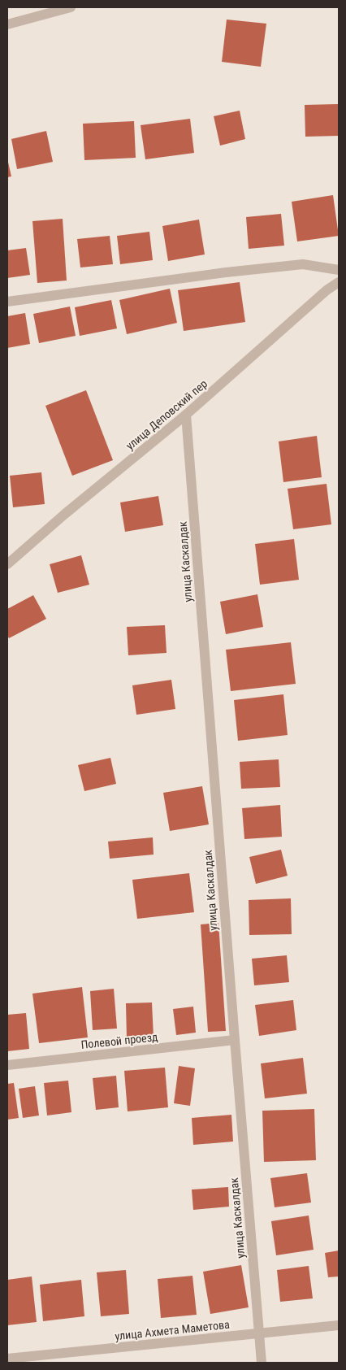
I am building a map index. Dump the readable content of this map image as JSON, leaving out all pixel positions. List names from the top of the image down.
{
  "streets": {
    "street": [
      "улица Деповский пер",
      "улица Каскалдак",
      "Полевой проезд",
      "улица Ахмета Маметова"
    ]
  },
  "crossings": [
    ["улица Деповский пер", "улица Каскалдак"],
    ["улица Каскалдак", "Полевой проезд"],
    ["улица Каскалдак", "улица Ахмета Маметова"]
  ]
}
